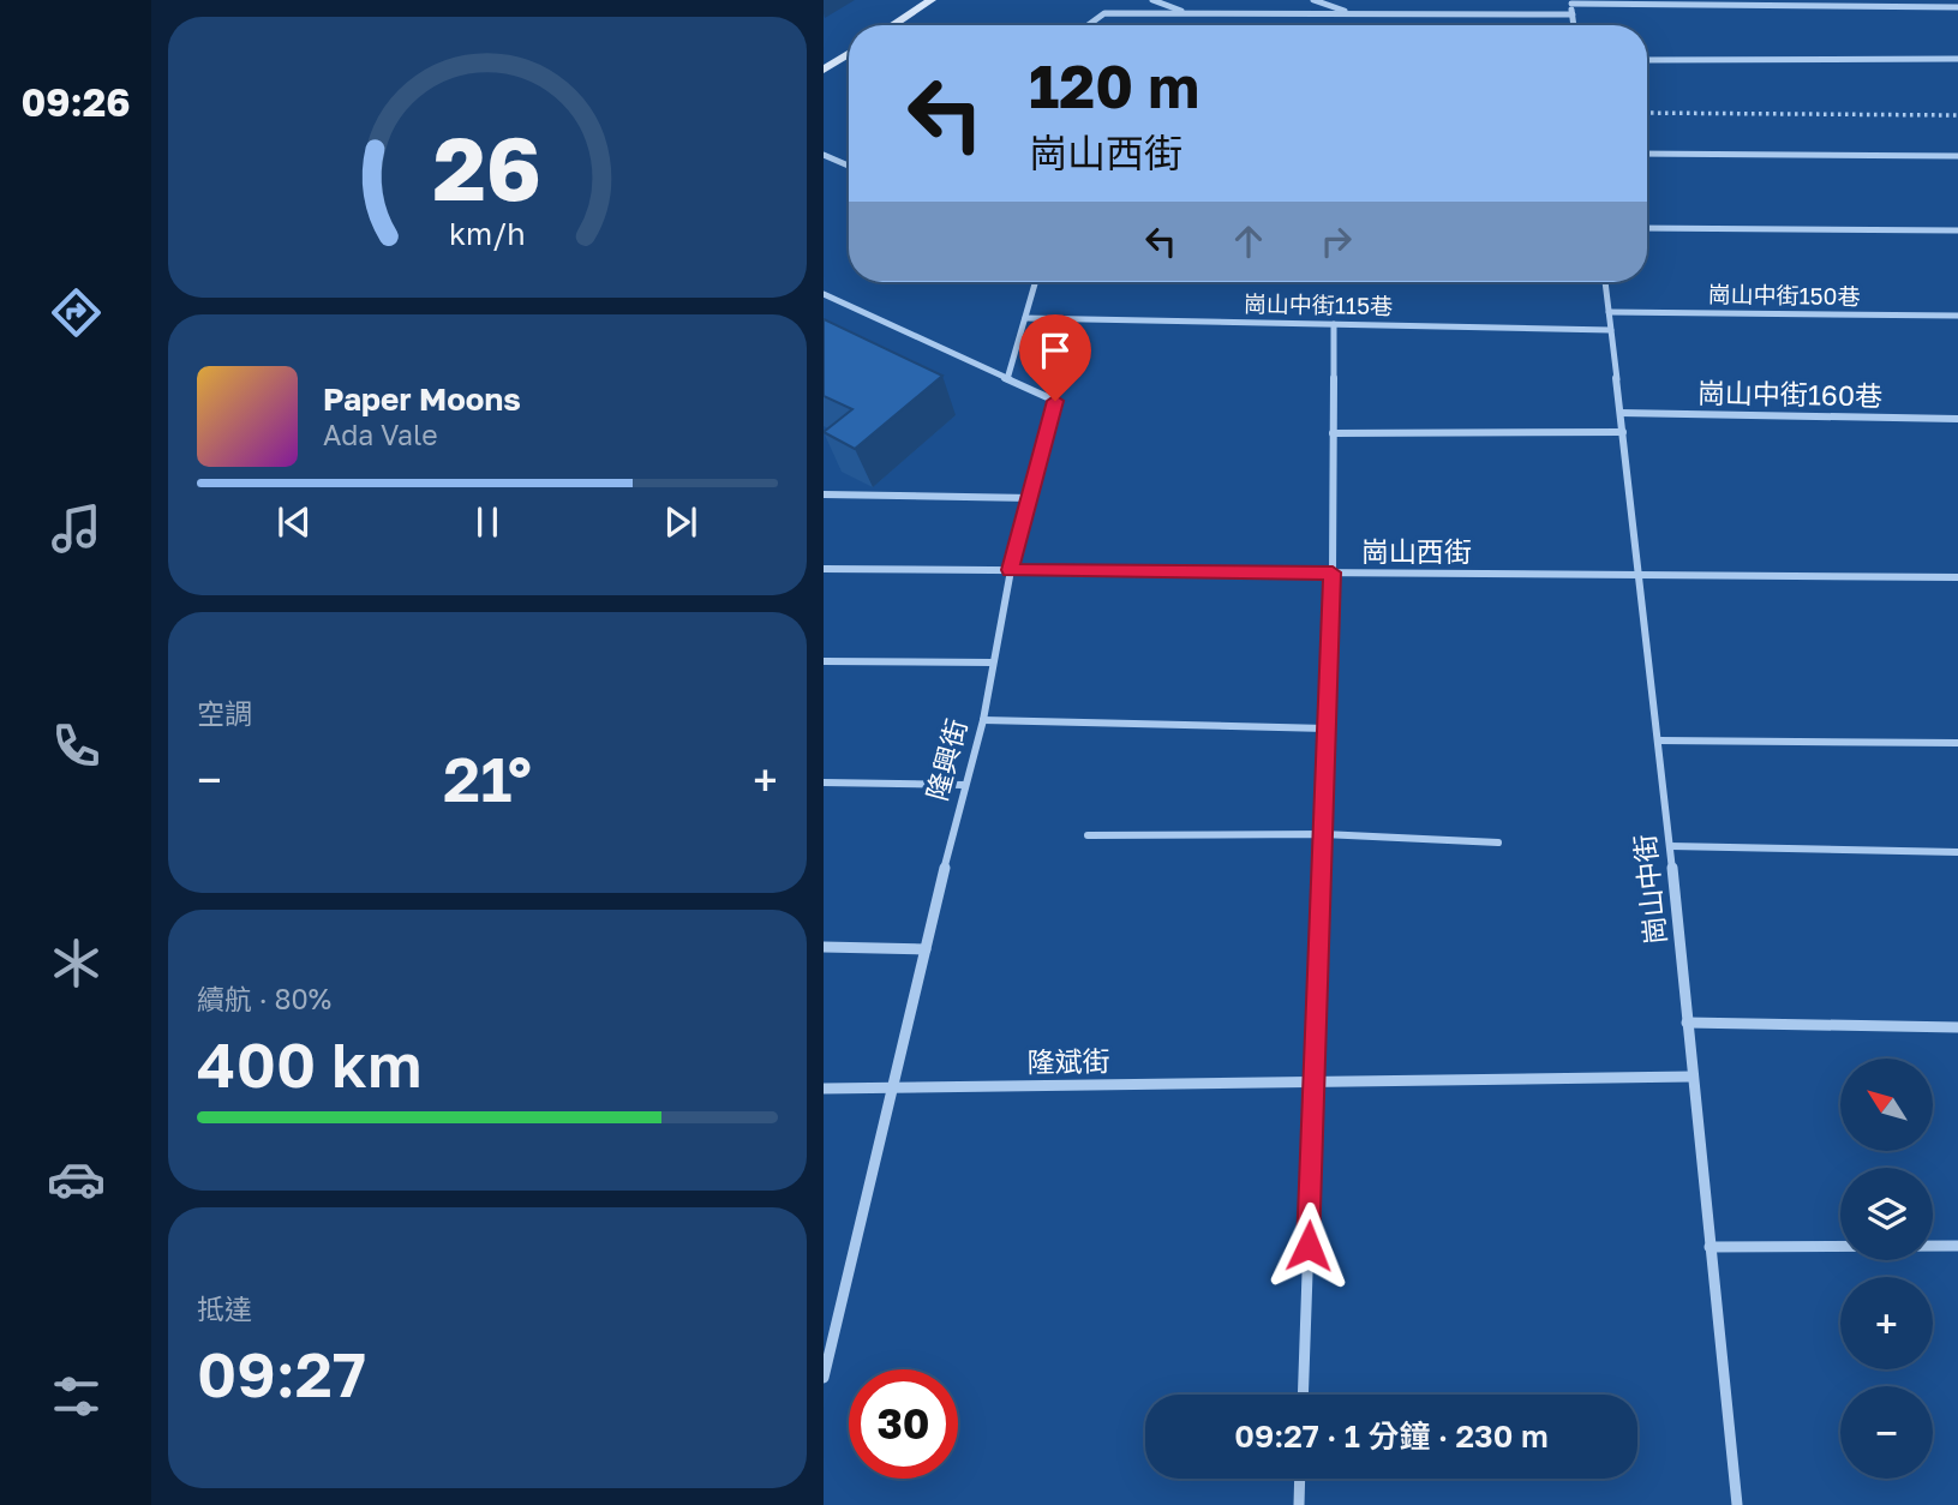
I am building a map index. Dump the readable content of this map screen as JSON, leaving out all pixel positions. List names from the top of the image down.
{
  "streets": {
    "street": [
      "崗山中街150巷",
      "崗山中街115巷",
      "崗山中街160巷",
      "崗山西街",
      "隆興街",
      "崗山中街",
      "隆斌街"
    ]
  },
  "crossings": [
    ["崗山中街150巷", "崗山中街"],
    ["崗山中街115巷", "崗山中街"],
    ["崗山中街160巷", "崗山中街"],
    ["崗山西街", "隆興街"],
    ["崗山西街", "崗山中街"],
    ["隆興街", "隆斌街"],
    ["崗山中街", "隆斌街"]
  ],
  "north": "top left",
  "page": {
    "tabs": "09:26",
    "turn": ["120 m", "崗山西街"],
    "song": ["Paper Moons", "Ada Vale"],
    "tile": [
      "空調",
      ["續航 · 80%", "400 km"],
      ["抵達", "09:27"]
    ],
    "heat": ["−", "21°", "+"],
    "map_buttons": ["+", "−"],
    "limit": "30",
    "trip": "09:27 · 1 分鐘 · 230 m",
    "gauge": ["26", "km/h"]
  }
}
